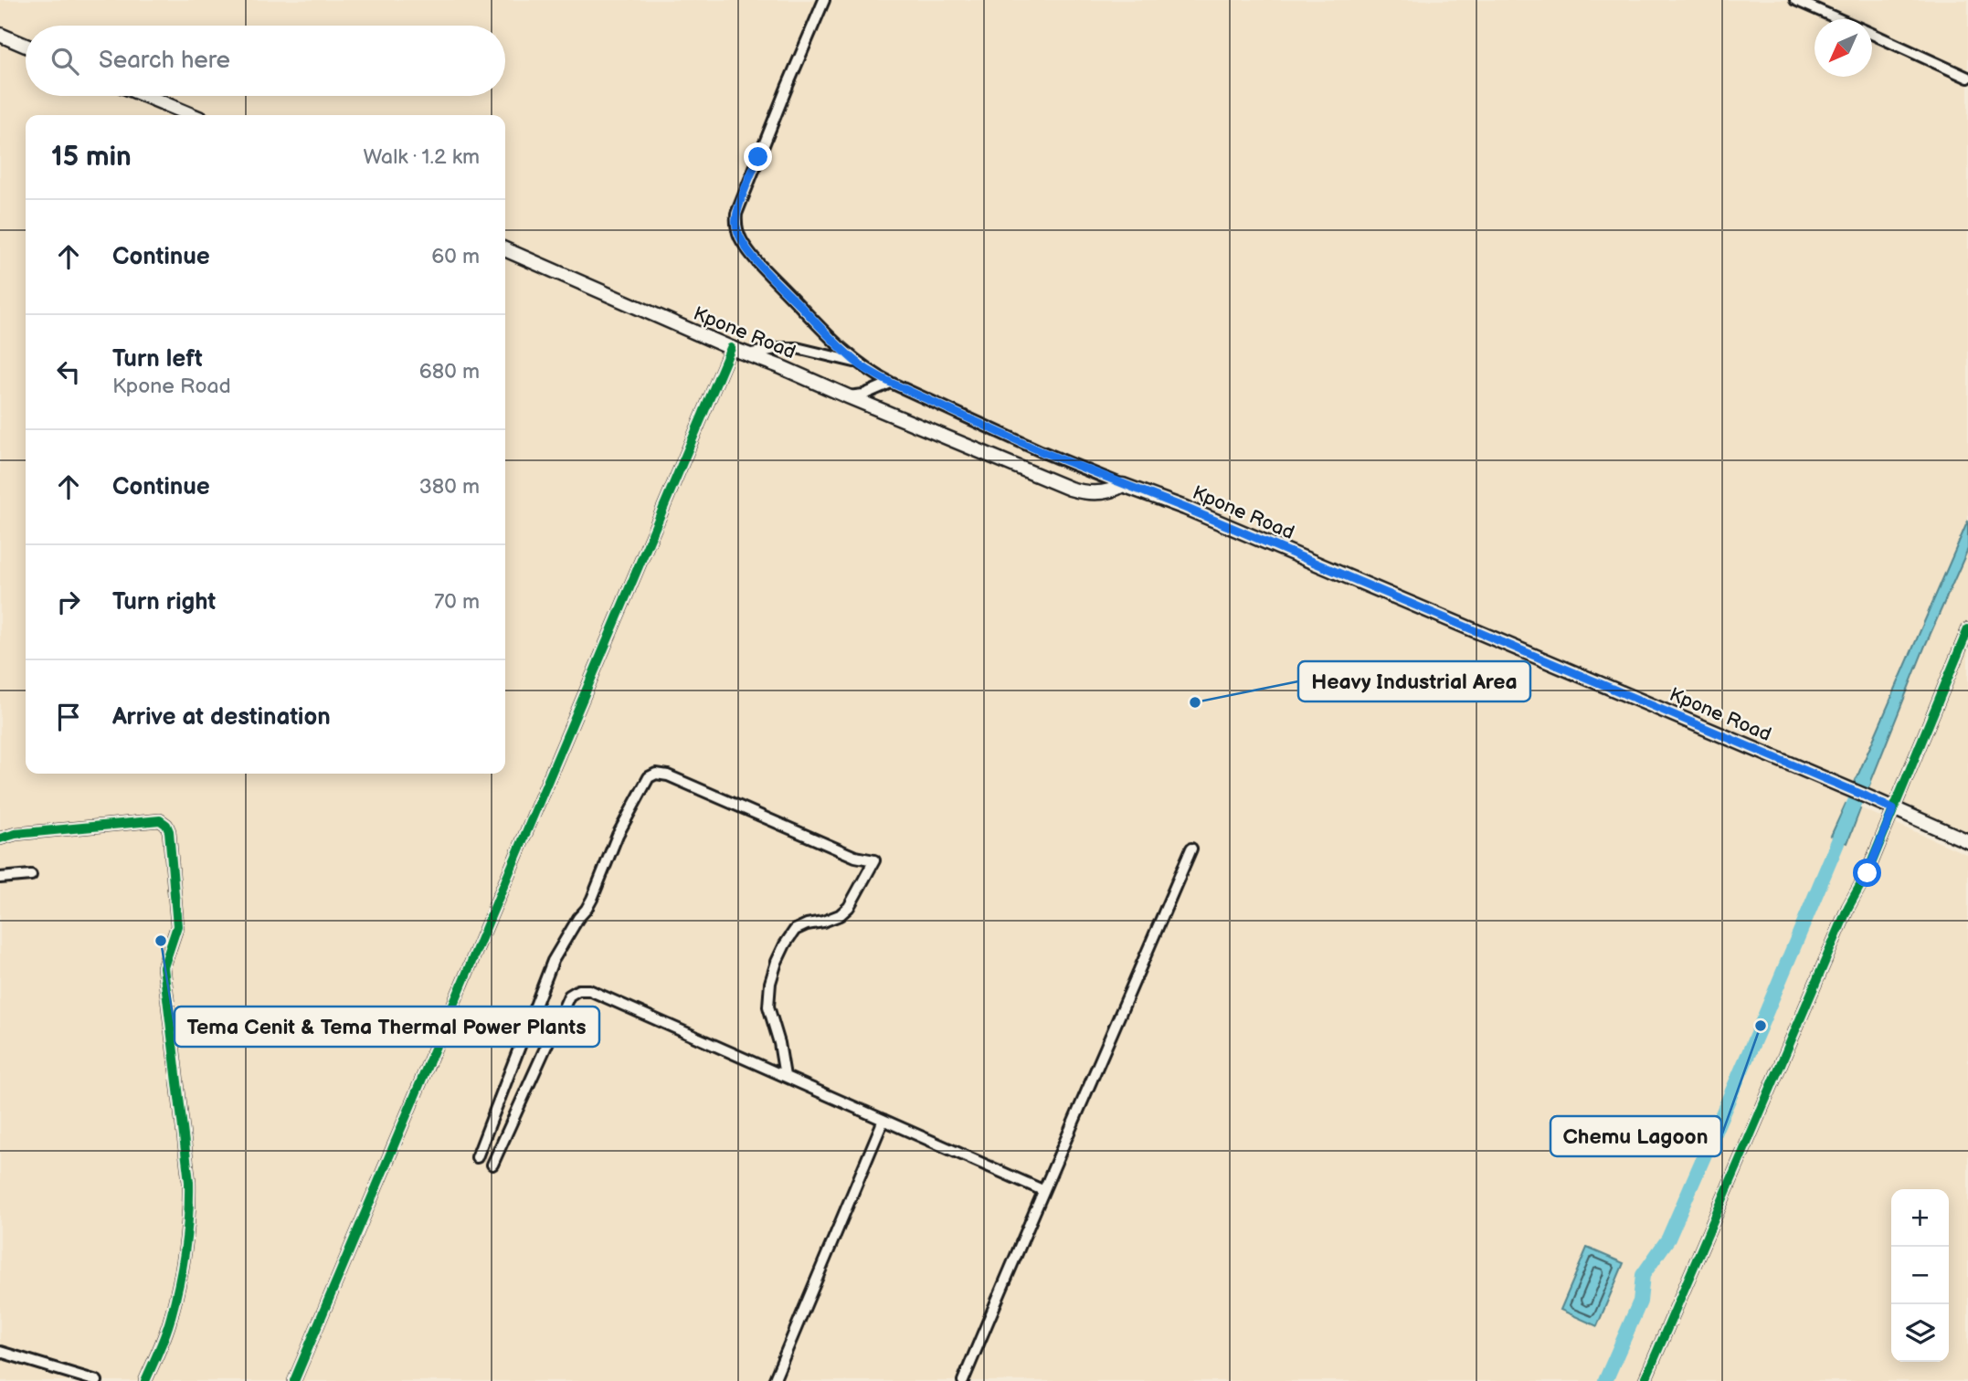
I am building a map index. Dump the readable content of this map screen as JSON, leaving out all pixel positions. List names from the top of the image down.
{
  "streets": {
    "main road": ["Kpone Road"]
  },
  "places": ["Heavy Industrial Area", "Tema Cenit & Tema Thermal Power Plants", "Chemu Lagoon"],
  "north": "bottom left",
  "page": {
    "search": "Search here",
    "heading": ["15 min", "Walk · 1.2 km"],
    "list": [
      ["Continue", "60 m"],
      ["Turn left", "Kpone Road", "680 m"],
      ["Continue", "380 m"],
      ["Turn right", "70 m"],
      "Arrive at destination"
    ],
    "map_buttons": ["+", "−"]
  }
}
